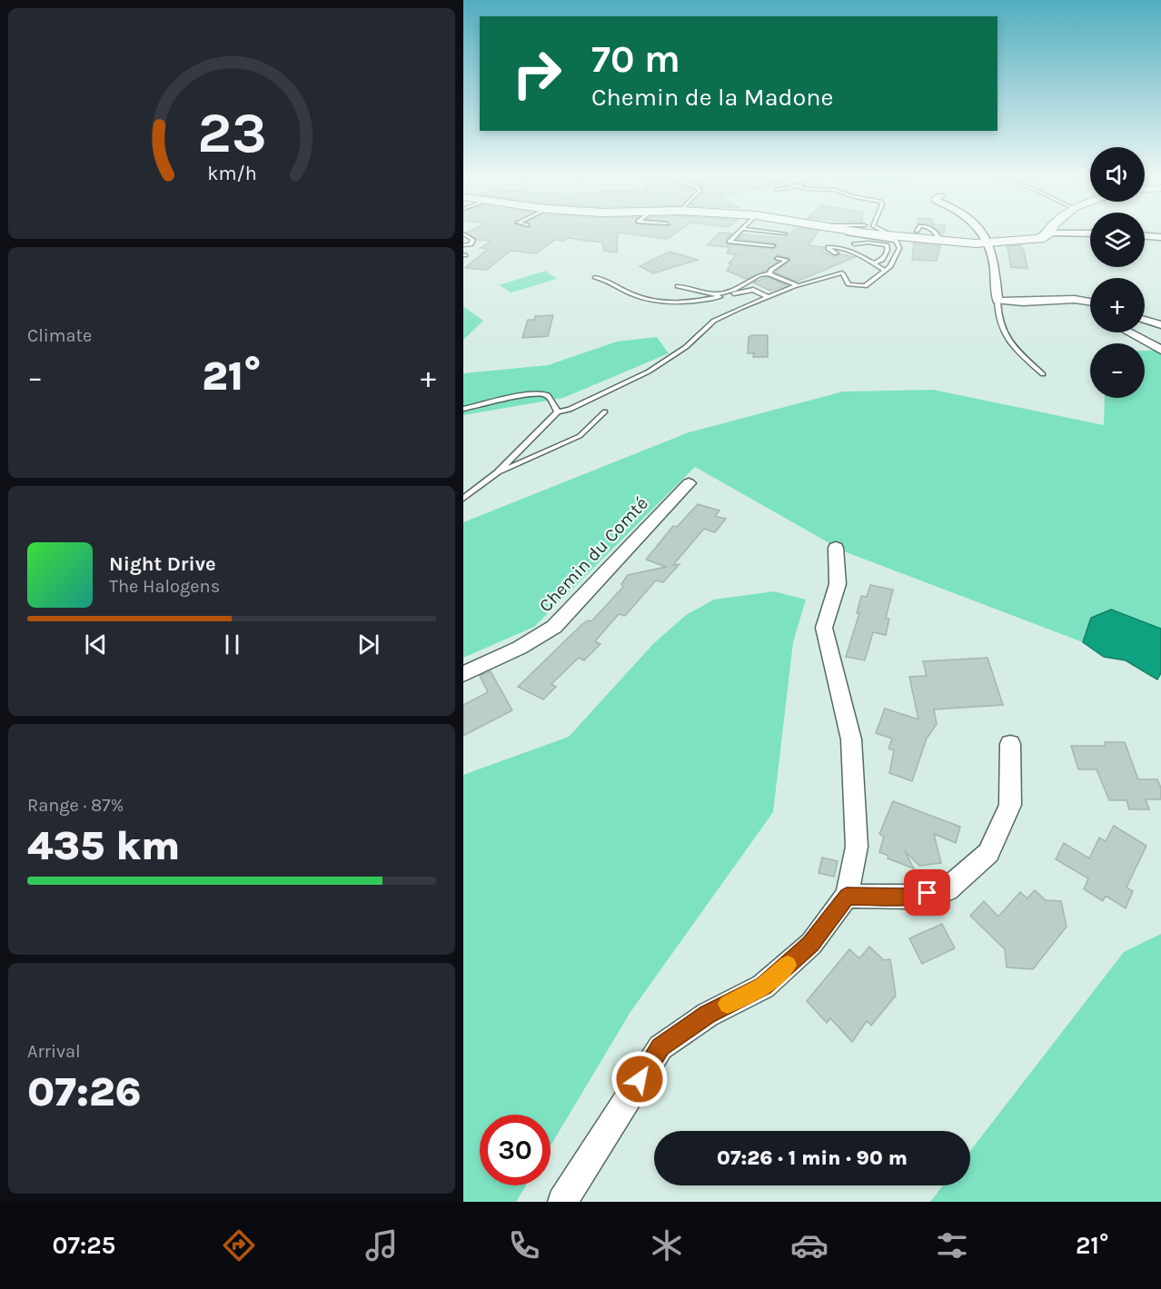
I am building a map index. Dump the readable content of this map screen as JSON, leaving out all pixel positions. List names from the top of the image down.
{
  "streets": {
    "street": ["Chemin du Comté"]
  },
  "page": {
    "turn": ["70 m", "Chemin de la Madone"],
    "map_buttons": ["+", "−"],
    "tile": [
      "Climate",
      ["Range · 87%", "435 km"],
      ["Arrival", "07:26"]
    ],
    "heat": ["−", "21°", "+"],
    "song": ["Night Drive", "The Halogens"],
    "limit": "30",
    "trip": "07:26 · 1 min · 90 m",
    "tabs": ["07:25", "21°"],
    "gauge": ["23", "km/h"]
  }
}
